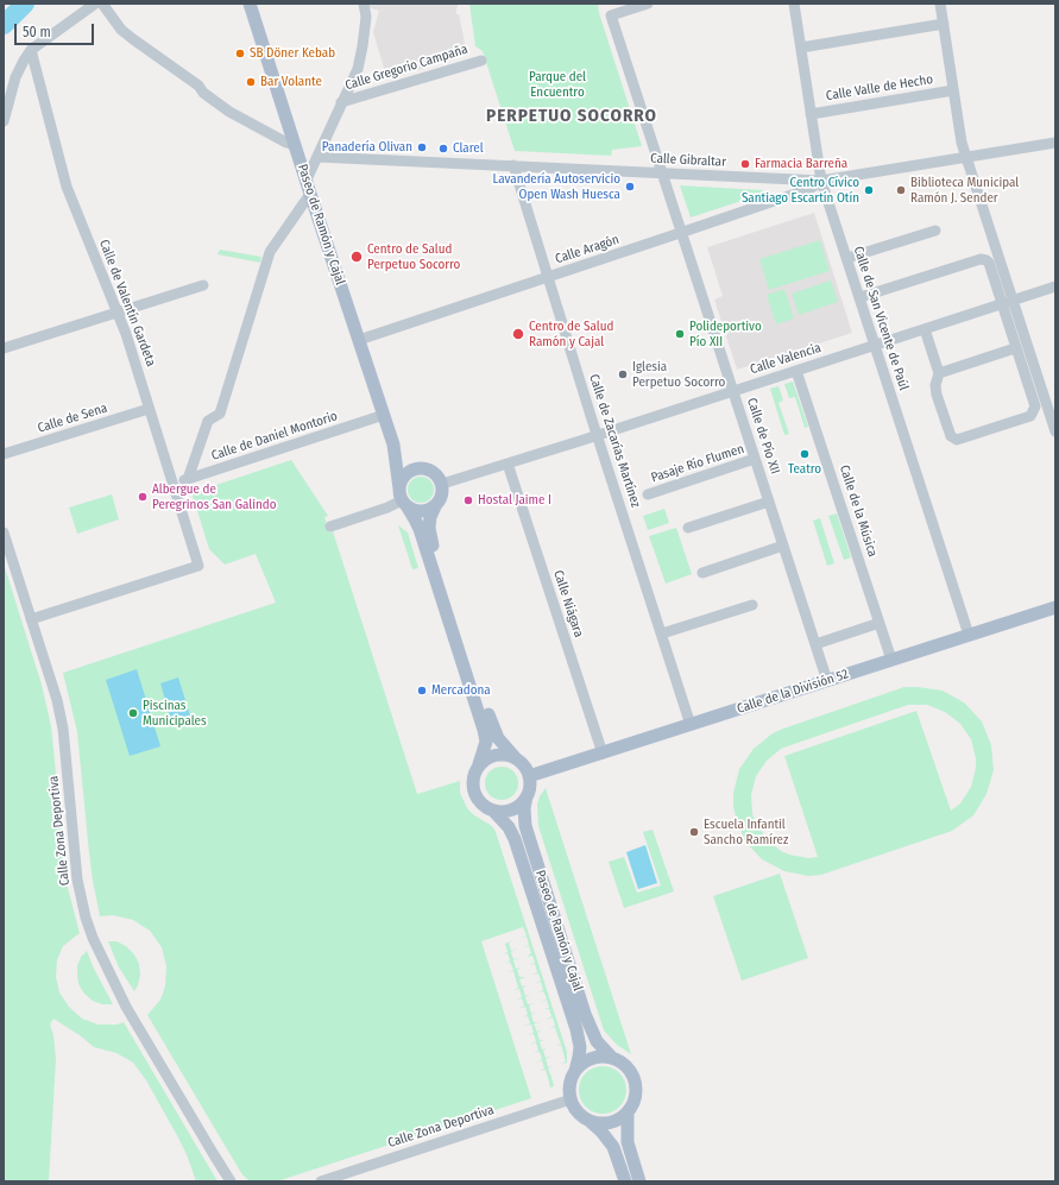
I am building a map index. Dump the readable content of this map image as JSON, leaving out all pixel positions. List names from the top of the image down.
{
  "streets": {
    "main road": ["Paseo de Ramón y Cajal", "Calle de la División 52"],
    "street": [
      "Calle Gregorio Campaña",
      "Calle Valle de Hecho",
      "Calle Gibraltar",
      "Calle Aragón",
      "Calle de Valentín Gardeta",
      "Calle de San Vicente de Paúl",
      "Calle Valencia",
      "Calle de Sena",
      "Calle de Daniel Montorio",
      "Calle de Pío XII",
      "Calle de Zacarías Martínez",
      "Pasaje Río Flumen",
      "Calle de la Música",
      "Calle Niágara",
      "Calle Zona Deportiva"
    ]
  },
  "crossings": [
    ["Calle Valle de Hecho", "Calle de San Vicente de Paúl"],
    ["Calle Gibraltar", "Calle Aragón"],
    ["Calle Gibraltar", "Calle de San Vicente de Paúl"],
    ["Calle Gibraltar", "Calle de Pío XII"],
    ["Calle Gibraltar", "Calle de Zacarías Martínez"],
    ["Paseo de Ramón y Cajal", "Calle Aragón"],
    ["Paseo de Ramón y Cajal", "Calle Valencia"],
    ["Paseo de Ramón y Cajal", "Calle de Daniel Montorio"],
    ["Paseo de Ramón y Cajal", "Calle de la División 52"],
    ["Paseo de Ramón y Cajal", "Calle Zona Deportiva"],
    ["Calle Aragón", "Calle de San Vicente de Paúl"],
    ["Calle Aragón", "Calle de Pío XII"],
    ["Calle Aragón", "Calle de Zacarías Martínez"],
    ["Calle de Valentín Gardeta", "Calle de Sena"],
    ["Calle de Valentín Gardeta", "Calle de Daniel Montorio"],
    ["Calle de Valentín Gardeta", "Calle Zona Deportiva"],
    ["Calle de San Vicente de Paúl", "Calle Valencia"],
    ["Calle de San Vicente de Paúl", "Calle de la División 52"],
    ["Calle Valencia", "Calle de Pío XII"],
    ["Calle Valencia", "Calle de Zacarías Martínez"],
    ["Calle Valencia", "Calle de la Música"],
    ["Calle Valencia", "Calle Niágara"],
    ["Calle de Pío XII", "Pasaje Río Flumen"],
    ["Calle de Pío XII", "Calle de la División 52"],
    ["Calle de Zacarías Martínez", "Calle de la División 52"],
    ["Calle de la Música", "Calle de la División 52"],
    ["Calle Niágara", "Calle de la División 52"]
  ],
  "districts": ["PERPETUO SOCORRO"],
  "parks": ["Parque del Encuentro"],
  "places": [
    "SB Döner Kebab",
    "Bar Volante",
    "Panadería Olivan",
    "Clarel",
    "Farmacia Barreña",
    "Lavandería Autoservicio Open Wash Huesca",
    "Centro Cívico Santiago Escartín Otín",
    "Biblioteca Municipal Ramón J. Sender",
    "Centro de Salud Perpetuo Socorro",
    "Centro de Salud Ramón y Cajal",
    "Polideportivo Pío XII",
    "Iglesia Perpetuo Socorro",
    "Teatro",
    "Albergue de Peregrinos San Galindo",
    "Hostal Jaime I",
    "Mercadona",
    "Piscinas Municipales",
    "Escuela Infantil Sancho Ramírez"
  ],
  "scale_bar": "50 m"
}
